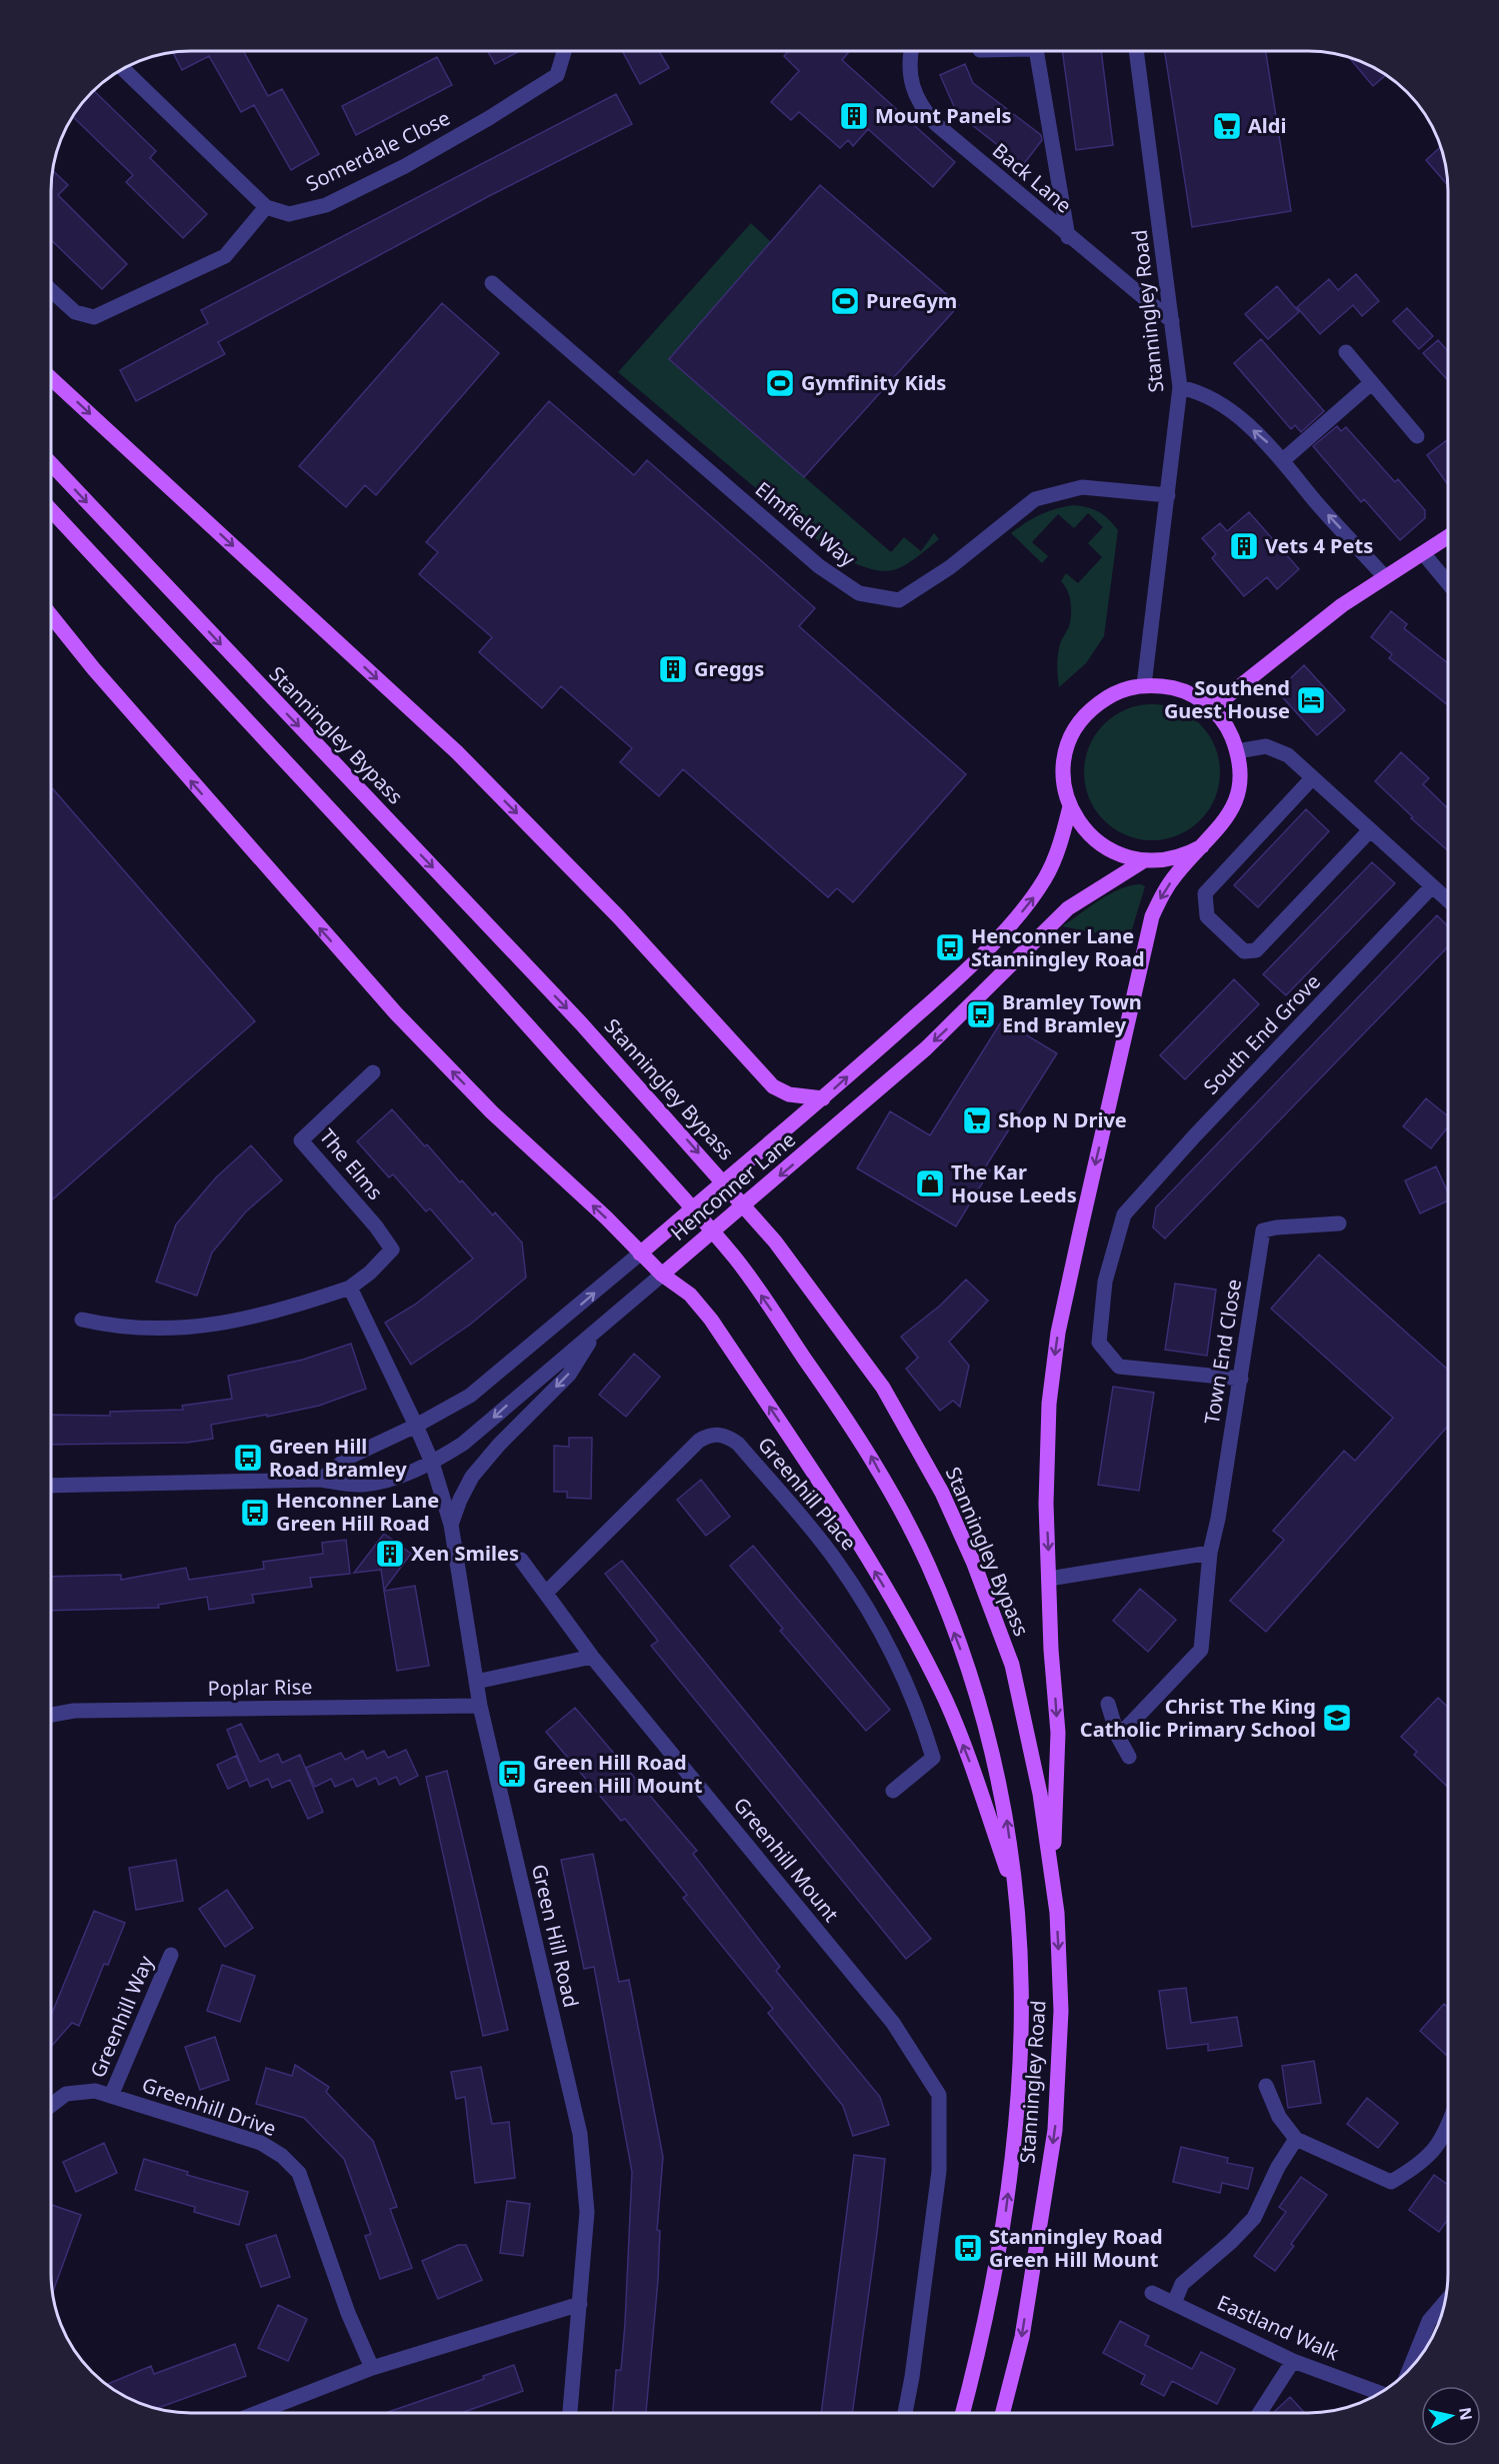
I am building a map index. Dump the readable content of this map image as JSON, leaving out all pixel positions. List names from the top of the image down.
{
  "streets": {
    "main road": ["Stanningley Road", "Stanningley Bypass", "Henconner Lane"],
    "street": [
      "Somerdale Close",
      "Back Lane",
      "Elmfield Way",
      "South End Grove",
      "The Elms",
      "Town End Close",
      "Greenhill Place",
      "Poplar Rise",
      "Greenhill Mount",
      "Green Hill Road",
      "Greenhill Way",
      "Greenhill Drive",
      "Eastland Walk"
    ]
  },
  "crossings": [
    ["Back Lane", "Stanningley Road"],
    ["Stanningley Road", "Elmfield Way"],
    ["Stanningley Road", "Stanningley Bypass"],
    ["Stanningley Road", "Henconner Lane"],
    ["South End Grove", "Town End Close"],
    ["Henconner Lane", "Green Hill Road"],
    ["Greenhill Place", "Greenhill Mount"],
    ["Poplar Rise", "Green Hill Road"],
    ["Greenhill Way", "Greenhill Drive"]
  ],
  "places": {
    "building": [
      "Mount Panels",
      "Vets 4 Pets",
      "Greggs",
      "Xen Smiles"
    ],
    "supermarket": ["Aldi", "Shop N Drive"],
    "sports": ["PureGym", "Gymfinity Kids"],
    "hotel": ["Southend Guest House"],
    "bus stop": [
      "Henconner Lane Stanningley Road",
      "Bramley Town End Bramley",
      "Green Hill Road Bramley",
      "Henconner Lane Green Hill Road",
      "Green Hill Road Green Hill Mount",
      "Stanningley Road Green Hill Mount"
    ],
    "shop": ["The Kar House Leeds"],
    "school or university": ["Christ The King Catholic Primary School"]
  },
  "north": "right"
}
